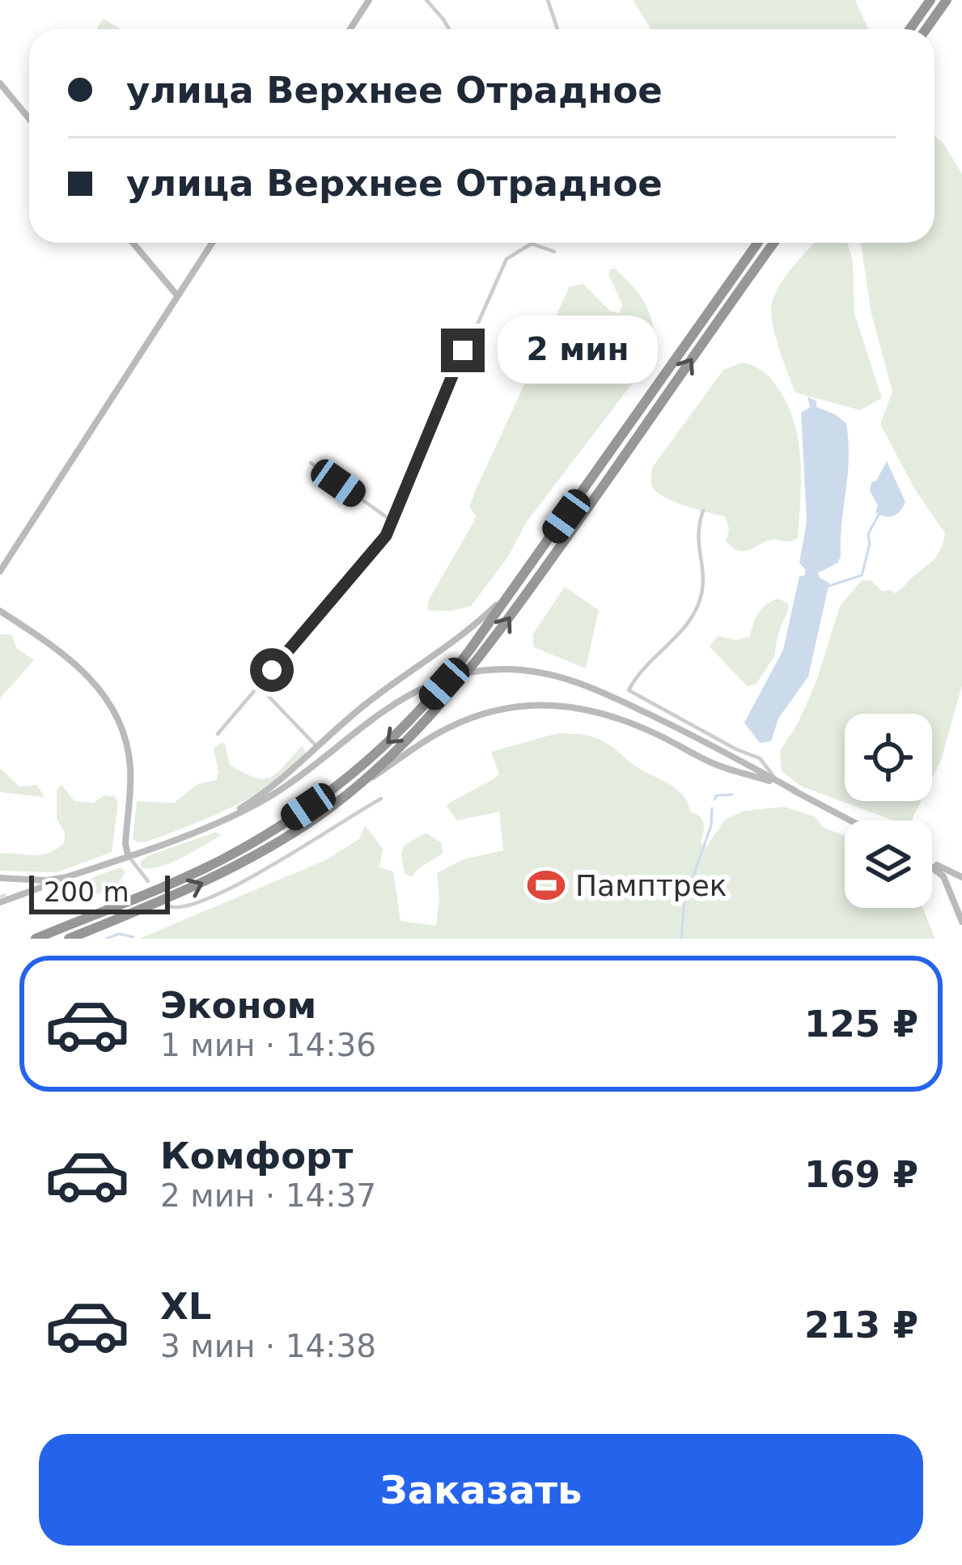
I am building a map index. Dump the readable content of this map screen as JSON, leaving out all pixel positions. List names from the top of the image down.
{
  "places": {
    "sports": ["Памптрек"]
  },
  "scale_bar": "200 m",
  "page": {
    "banner": ["улица Верхнее Отрадное", "улица Верхнее Отрадное"],
    "bubble": "2 мин",
    "scale": "200 m",
    "list": [
      {
        "name": "Эконом",
        "note": "1 мин · 14:36",
        "value": "125 ₽"
      },
      {
        "name": "Комфорт",
        "note": "2 мин · 14:37",
        "value": "169 ₽"
      },
      {
        "name": "XL",
        "note": "3 мин · 14:38",
        "value": "213 ₽"
      }
    ],
    "buttons": "Заказать"
  }
}
